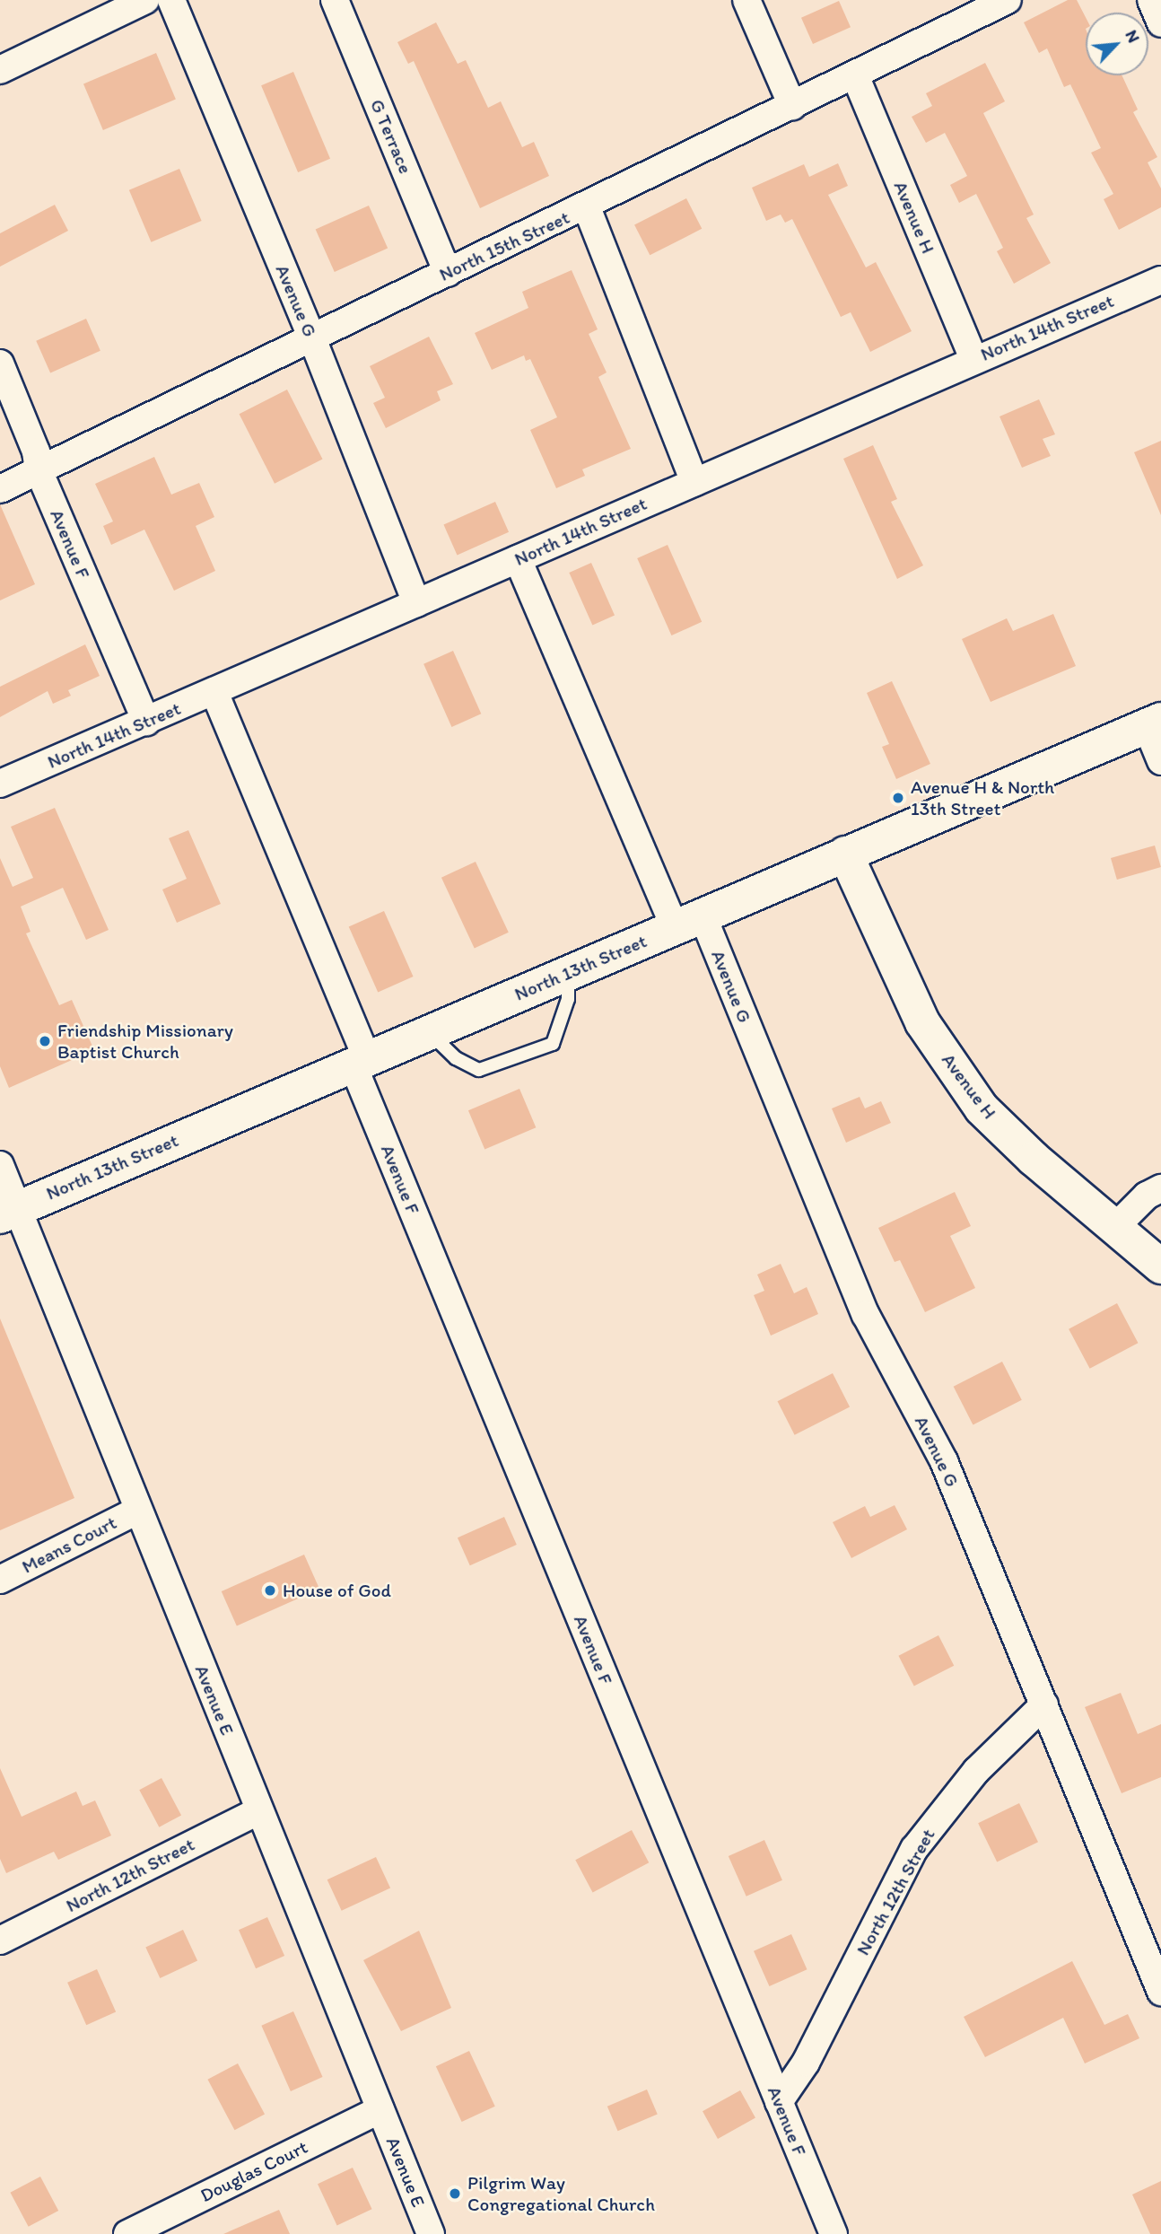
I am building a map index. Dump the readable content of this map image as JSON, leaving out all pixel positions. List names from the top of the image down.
{
  "streets": {
    "street": [
      "G Terrace",
      "Avenue H",
      "North 15th Street",
      "Avenue G",
      "North 14th Street",
      "Avenue F",
      "North 13th Street",
      "Means Court",
      "Avenue E",
      "North 12th Street",
      "Douglas Court"
    ]
  },
  "crossings": [
    ["G Terrace", "North 15th Street"],
    ["Avenue H", "North 15th Street"],
    ["Avenue H", "North 14th Street"],
    ["Avenue H", "North 13th Street"],
    ["North 15th Street", "Avenue G"],
    ["North 15th Street", "Avenue F"],
    ["Avenue G", "North 14th Street"],
    ["Avenue G", "North 13th Street"],
    ["Avenue G", "North 12th Street"],
    ["North 14th Street", "Avenue F"],
    ["Avenue F", "North 13th Street"],
    ["Avenue F", "North 12th Street"],
    ["North 13th Street", "Avenue E"],
    ["Means Court", "Avenue E"],
    ["Avenue E", "North 12th Street"],
    ["Avenue E", "Douglas Court"]
  ],
  "places": [
    "Avenue H & North 13th Street",
    "Friendship Missionary Baptist Church",
    "House of God",
    "Pilgrim Way Congregational Church"
  ],
  "north": "top right"
}
